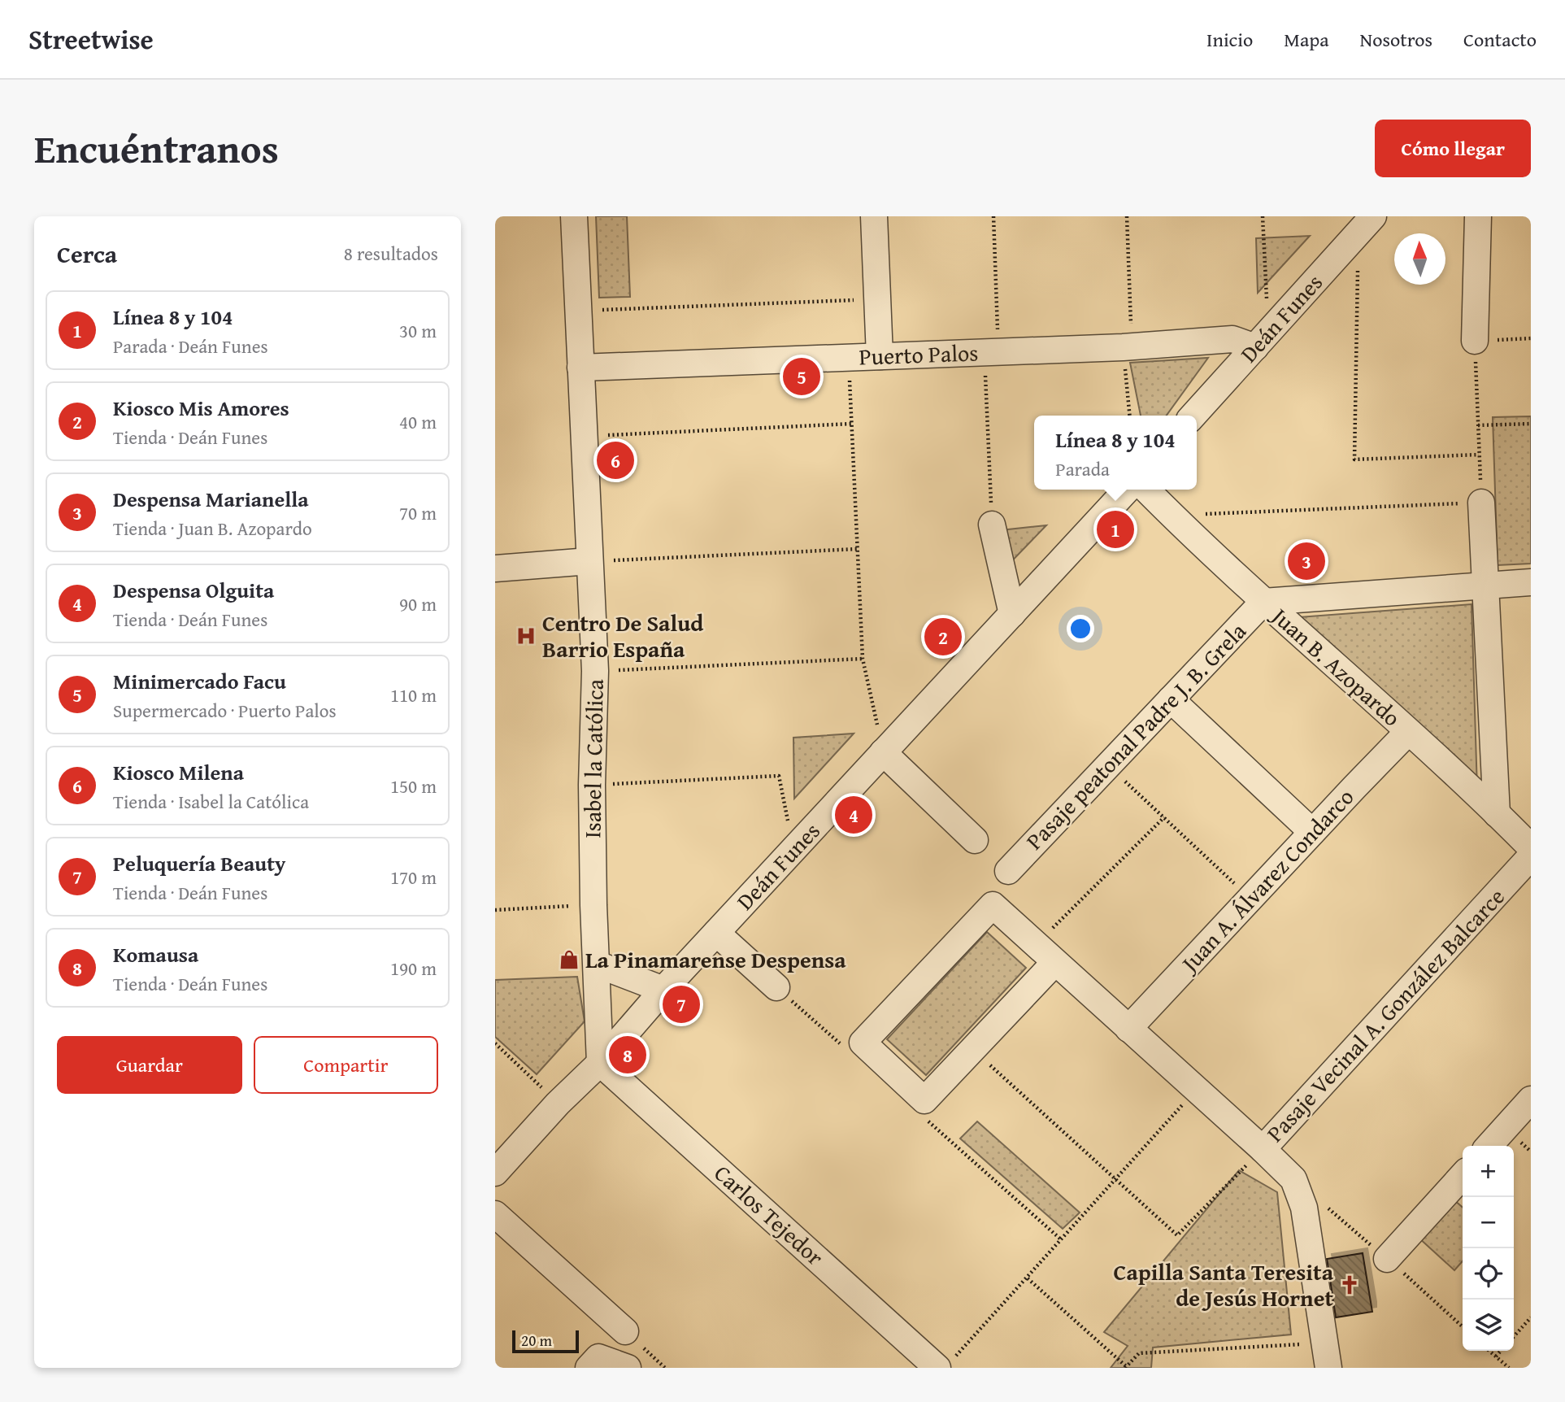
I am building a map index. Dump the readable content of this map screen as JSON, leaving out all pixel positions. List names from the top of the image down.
{
  "streets": {
    "street": [
      "Deán Funes",
      "Puerto Palos",
      "Juan B. Azopardo",
      "Pasaje peatonal Padre J. B. Grela",
      "Isabel la Católica",
      "Juan A. Álvarez Condarco",
      "Pasaje Vecinal A. González Balcarce",
      "Carlos Tejedor"
    ]
  },
  "crossings": [
    ["Deán Funes", "Puerto Palos"],
    ["Deán Funes", "Isabel la Católica"],
    ["Deán Funes", "Carlos Tejedor"],
    ["Puerto Palos", "Isabel la Católica"],
    ["Juan B. Azopardo", "Pasaje peatonal Padre J. B. Grela"],
    ["Juan B. Azopardo", "Juan A. Álvarez Condarco"],
    ["Isabel la Católica", "Carlos Tejedor"]
  ],
  "places": {
    "hospital": ["Centro De Salud Barrio España"],
    "shop": ["La Pinamarense Despensa"],
    "church": ["Capilla Santa Teresita de Jesús Hornet"]
  },
  "scale_bar": "20 m",
  "north": "top",
  "page": {
    "header": "Streetwise",
    "nav": [
      "Inicio",
      "Mapa",
      "Nosotros",
      "Contacto"
    ],
    "title": "Encuéntranos",
    "buttons": [
      "Cómo llegar",
      ["Guardar", "Compartir"]
    ],
    "heading": ["Cerca", "8 resultados"],
    "list": [
      {
        "mark": "1",
        "name": "Línea 8 y 104",
        "note": "Parada · Deán Funes",
        "value": "30 m"
      },
      {
        "mark": "2",
        "name": "Kiosco Mis Amores",
        "note": "Tienda · Deán Funes",
        "value": "40 m"
      },
      {
        "mark": "3",
        "name": "Despensa Marianella",
        "note": "Tienda · Juan B. Azopardo",
        "value": "70 m"
      },
      {
        "mark": "4",
        "name": "Despensa Olguita",
        "note": "Tienda · Deán Funes",
        "value": "90 m"
      },
      {
        "mark": "5",
        "name": "Minimercado Facu",
        "note": "Supermercado · Puerto Palos",
        "value": "110 m"
      },
      {
        "mark": "6",
        "name": "Kiosco Milena",
        "note": "Tienda · Isabel la Católica",
        "value": "150 m"
      },
      {
        "mark": "7",
        "name": "Peluquería Beauty",
        "note": "Tienda · Deán Funes",
        "value": "170 m"
      },
      {
        "mark": "8",
        "name": "Komausa",
        "note": "Tienda · Deán Funes",
        "value": "190 m"
      }
    ],
    "pins": [
      "5",
      "6",
      "1",
      "3",
      "2",
      "4",
      "7",
      "8"
    ],
    "popup": ["Línea 8 y 104", "Parada"],
    "map_buttons": ["+", "−"],
    "scale": "20 m"
  }
}
